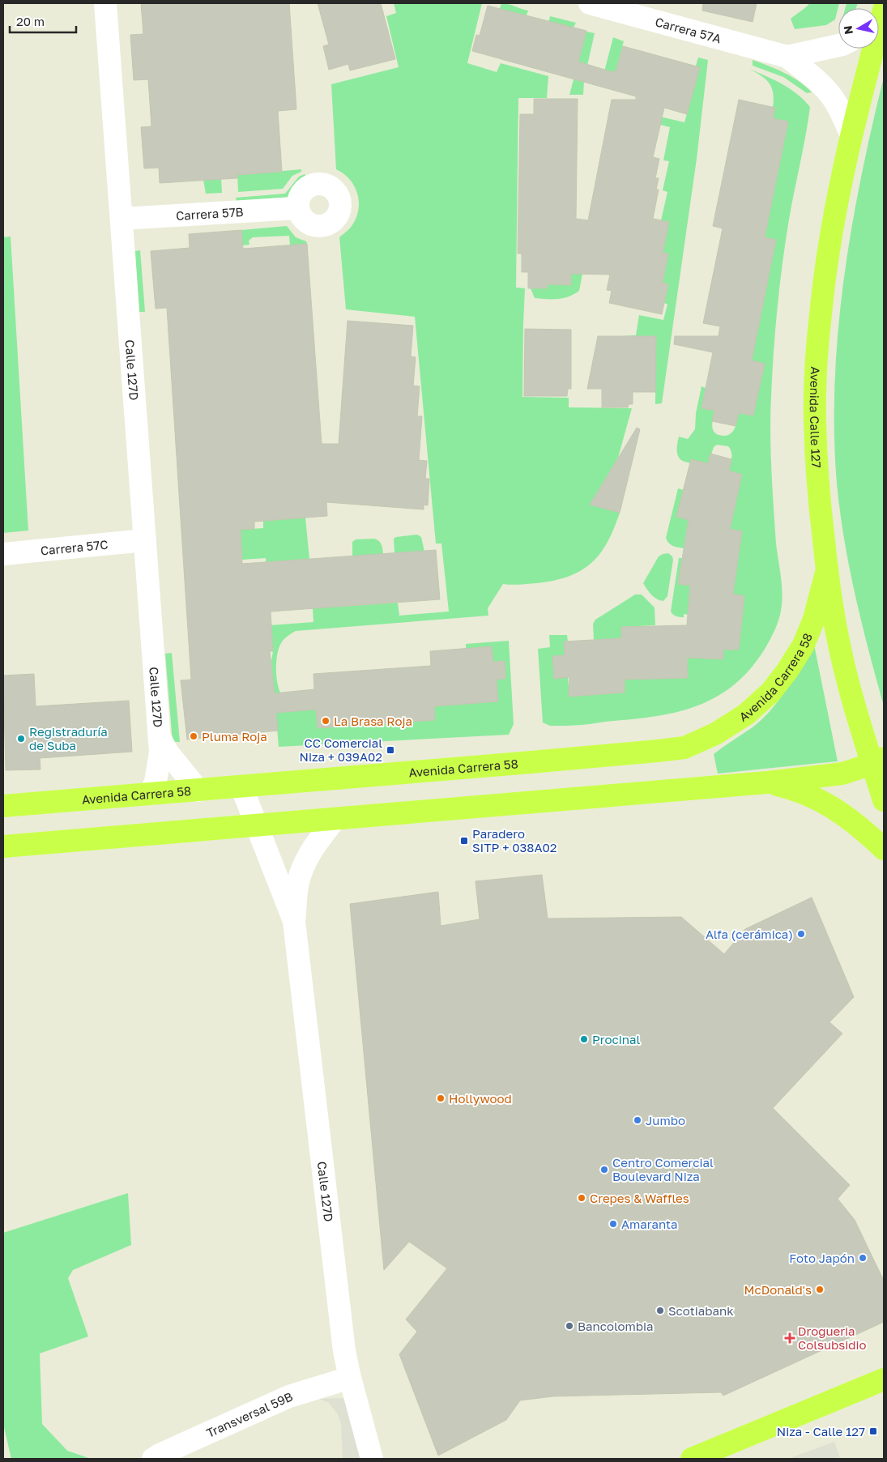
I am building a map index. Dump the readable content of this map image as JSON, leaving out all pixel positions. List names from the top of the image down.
{
  "streets": {
    "main road": ["Avenida Calle 127", "Avenida Carrera 58"],
    "street": [
      "Carrera 57A",
      "Carrera 57B",
      "Calle 127D",
      "Carrera 57C",
      "Transversal 59B"
    ]
  },
  "crossings": [
    ["Carrera 57A", "Avenida Calle 127"],
    ["Carrera 57B", "Calle 127D"],
    ["Calle 127D", "Carrera 57C"],
    ["Calle 127D", "Avenida Carrera 58"],
    ["Calle 127D", "Transversal 59B"],
    ["Avenida Calle 127", "Avenida Carrera 58"]
  ],
  "places": {
    "other": [
      "La Brasa Roja",
      "Pluma Roja",
      "Registraduría de Suba",
      "Alfa (cerámica)",
      "Procinal",
      "Hollywood",
      "Jumbo",
      "Centro Comercial Boulevard Niza",
      "Crepes & Waffles",
      "Amaranta",
      "Foto Japón",
      "McDonald's",
      "Scotiabank",
      "Bancolombia"
    ],
    "transit": ["CC Comercial Niza + 039A02", "Paradero SITP + 038A02", "Niza - Calle 127"],
    "health": ["Drogueria Colsubsidio"]
  },
  "scale_bar": "20 m",
  "north": "left"
}
